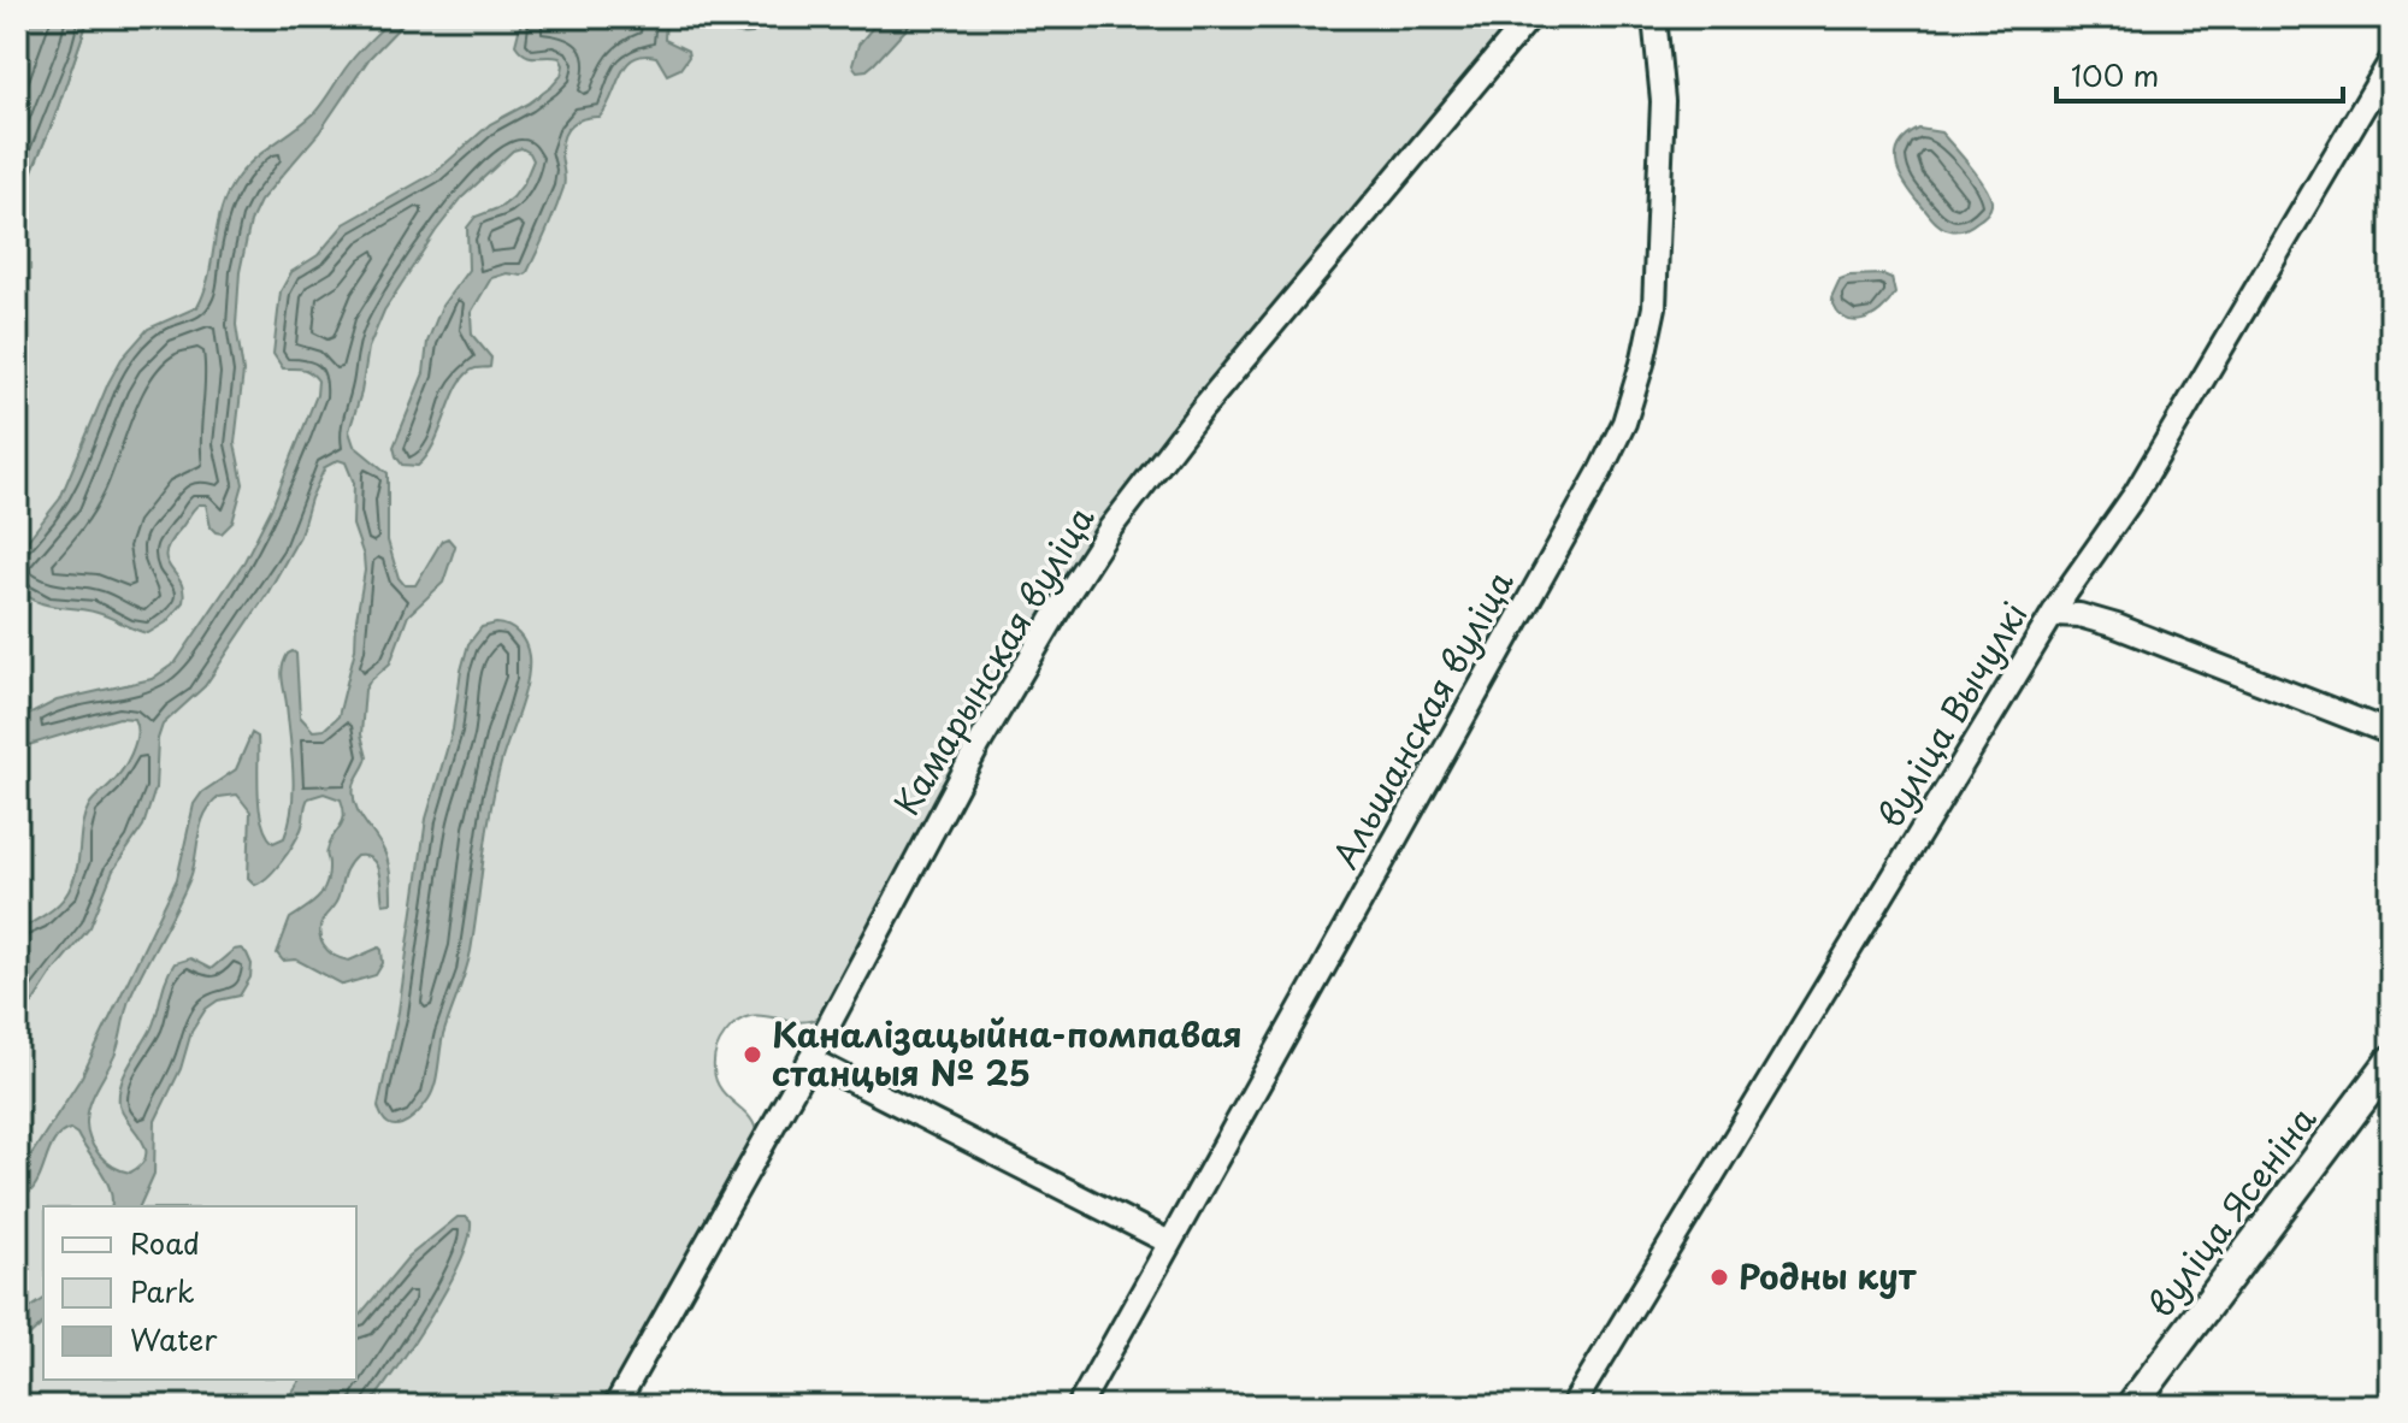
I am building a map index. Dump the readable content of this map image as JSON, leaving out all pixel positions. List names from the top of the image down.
{
  "streets": {
    "street": [
      "Камарынская вуліца",
      "вуліца Вычулкі",
      "Альшанская вуліца",
      "вуліца Ясеніна"
    ]
  },
  "places": ["Каналізацыйна-помпавая станцыя № 25", "Родны кут"],
  "legend": ["Road", "Park", "Water"],
  "scale_bar": "100 m"
}
